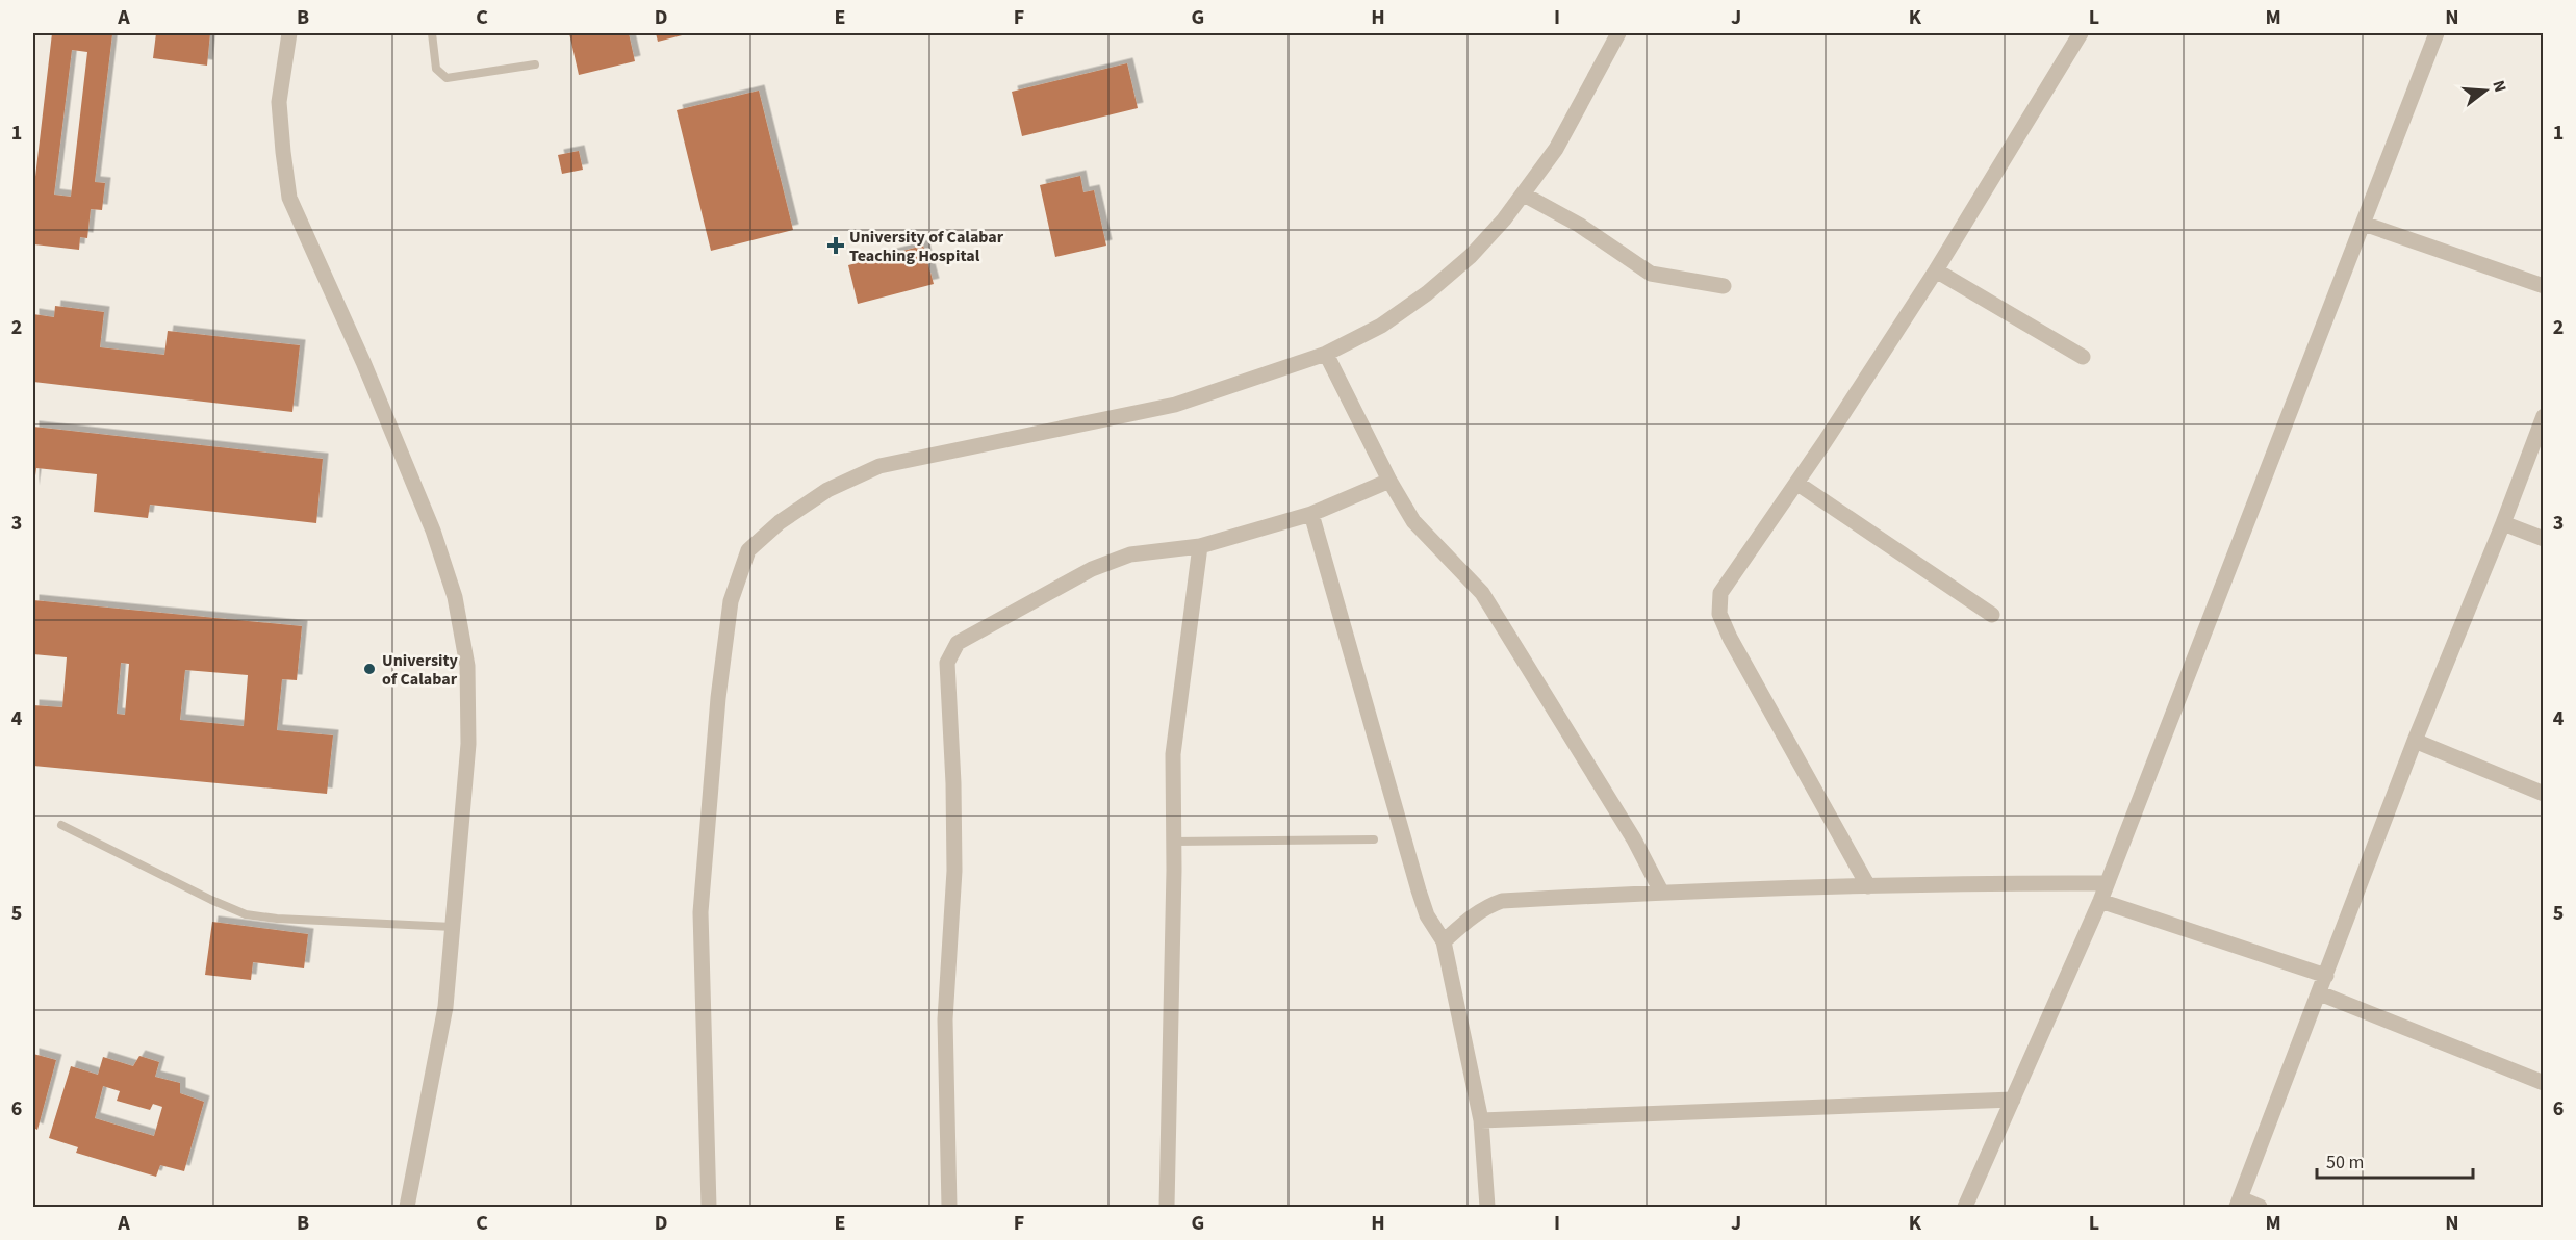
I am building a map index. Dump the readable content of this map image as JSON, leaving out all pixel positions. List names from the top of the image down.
{
  "places": {
    "health": ["University of Calabar Teaching Hospital"],
    "other": ["University of Calabar"]
  },
  "scale_bar": "50 m",
  "north": "right",
  "grid": {
    "columns": [
      "A",
      "B",
      "C",
      "D",
      "E",
      "F",
      "G",
      "H",
      "I",
      "J",
      "K",
      "L",
      "M",
      "N"
    ],
    "rows": [
      "1",
      "2",
      "3",
      "4",
      "5",
      "6"
    ]
  }
}
